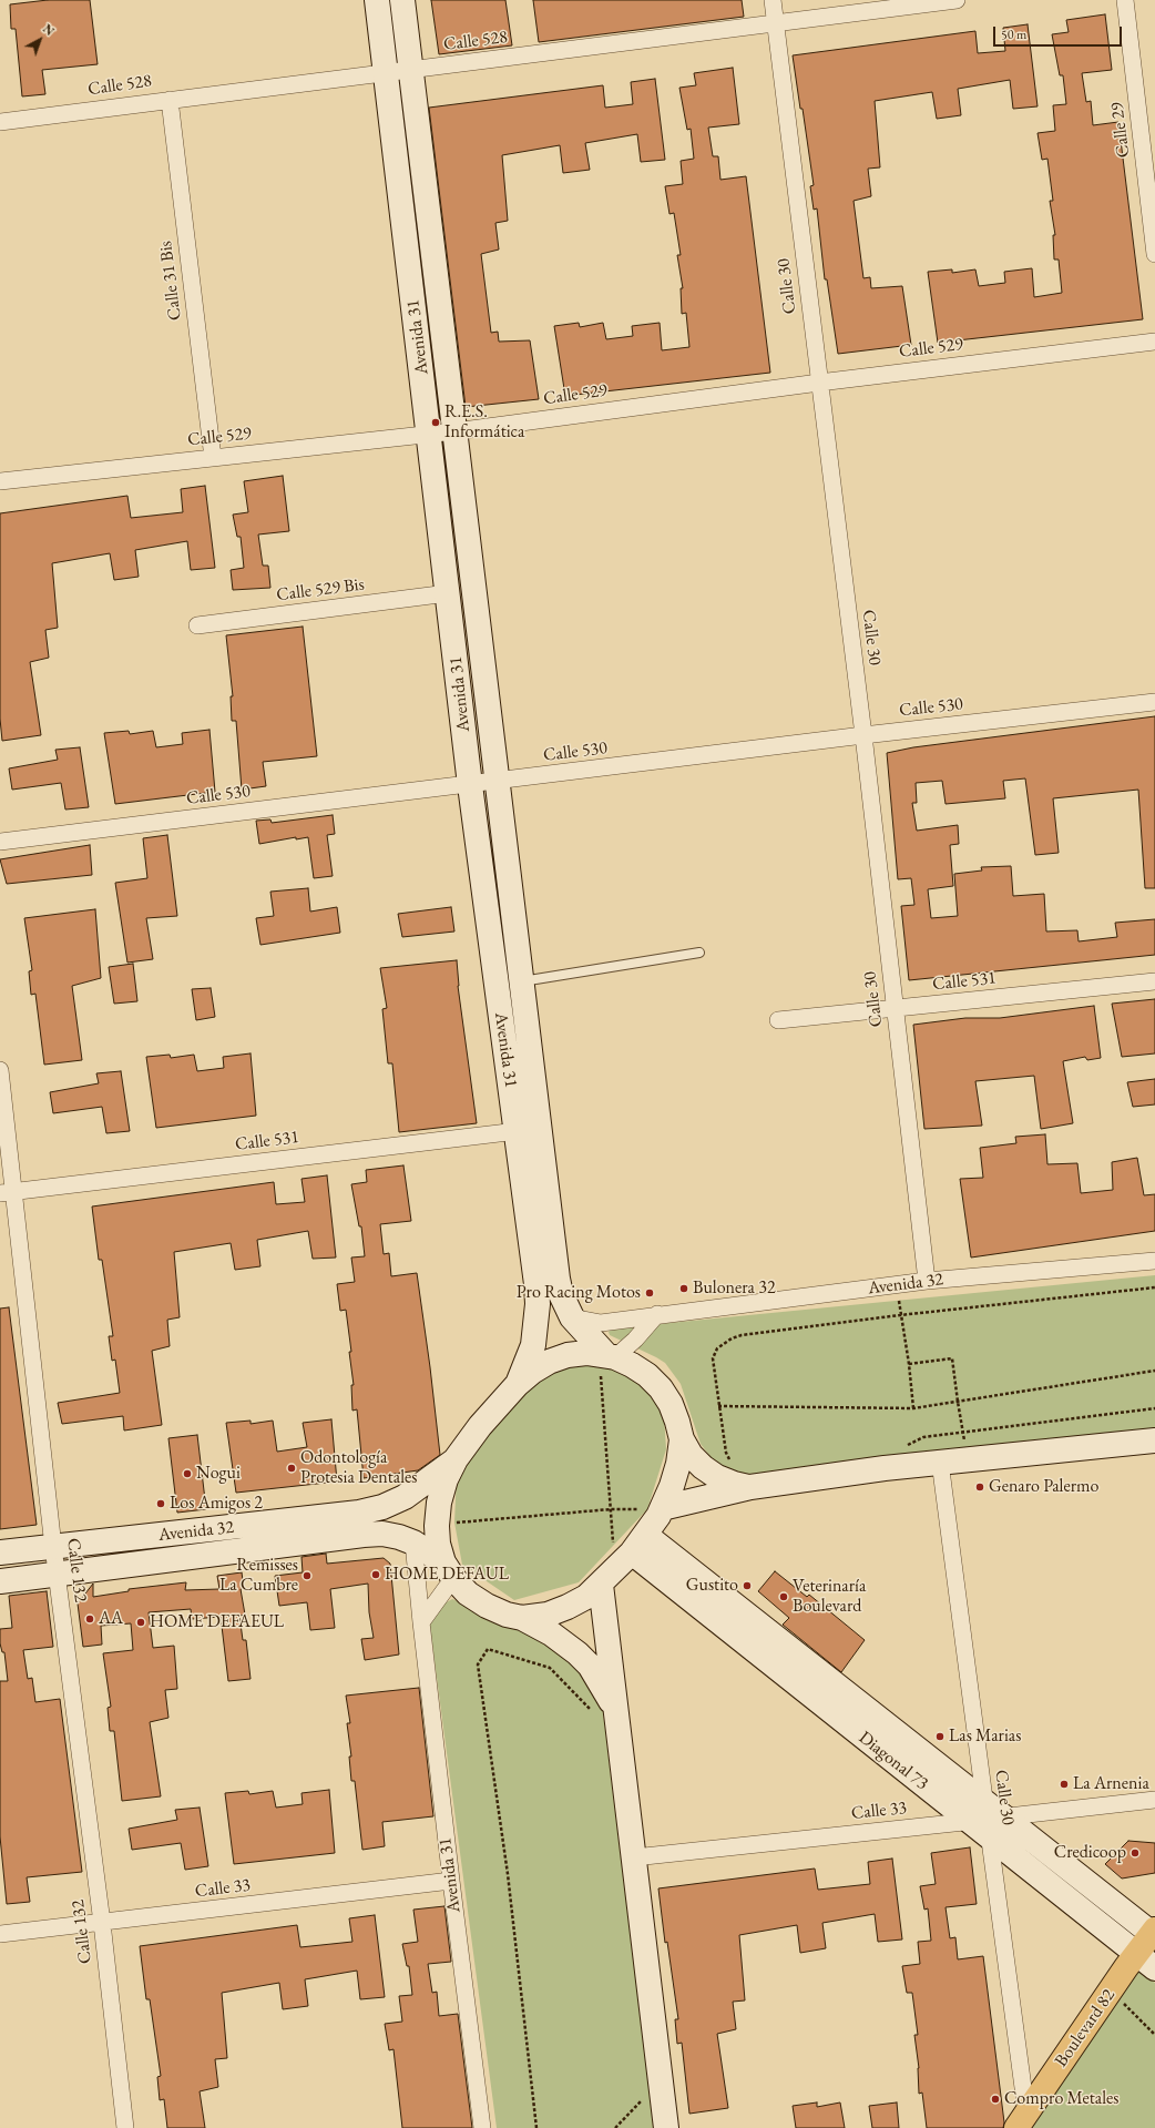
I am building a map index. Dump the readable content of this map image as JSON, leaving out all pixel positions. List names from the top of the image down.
{
  "streets": {
    "highway": ["Boulevard 82"],
    "main road": ["Avenida 31", "Avenida 32", "Diagonal 73"],
    "street": [
      "Calle 528",
      "Calle 29",
      "Calle 31 Bis",
      "Calle 30",
      "Calle 529",
      "Calle 529 Bis",
      "Calle 530",
      "Calle 531",
      "Calle 132",
      "Calle 33"
    ]
  },
  "crossings": [
    ["Calle 528", "Calle 31 Bis"],
    ["Calle 528", "Calle 30"],
    ["Calle 528", "Avenida 31"],
    ["Calle 31 Bis", "Calle 529"],
    ["Calle 30", "Calle 529"],
    ["Calle 30", "Calle 530"],
    ["Calle 30", "Calle 531"],
    ["Calle 30", "Avenida 32"],
    ["Calle 30", "Diagonal 73"],
    ["Calle 30", "Calle 33"],
    ["Calle 30", "Boulevard 82"],
    ["Avenida 31", "Calle 529"],
    ["Avenida 31", "Calle 529 Bis"],
    ["Avenida 31", "Calle 530"],
    ["Avenida 31", "Calle 531"],
    ["Avenida 31", "Avenida 32"],
    ["Avenida 31", "Calle 33"],
    ["Calle 531", "Calle 132"],
    ["Avenida 32", "Calle 132"],
    ["Calle 132", "Calle 33"],
    ["Diagonal 73", "Calle 33"],
    ["Diagonal 73", "Boulevard 82"]
  ],
  "places": [
    "R.E.S. Informática",
    "Bulonera 32",
    "Pro Racing Motos",
    "Odontología Protesia Dentales",
    "Nogui",
    "Genaro Palermo",
    "Los Amigos 2",
    "HOME DEFAUL",
    "Remisses La Cumbre",
    "Gustito",
    "Veterinaría Boulevard",
    "AA",
    "HOME DEFAEUL",
    "Las Marias",
    "La Arnenia",
    "Credicoop",
    "Compro Metales"
  ],
  "scale_bar": "50 m",
  "north": "top right"
}
